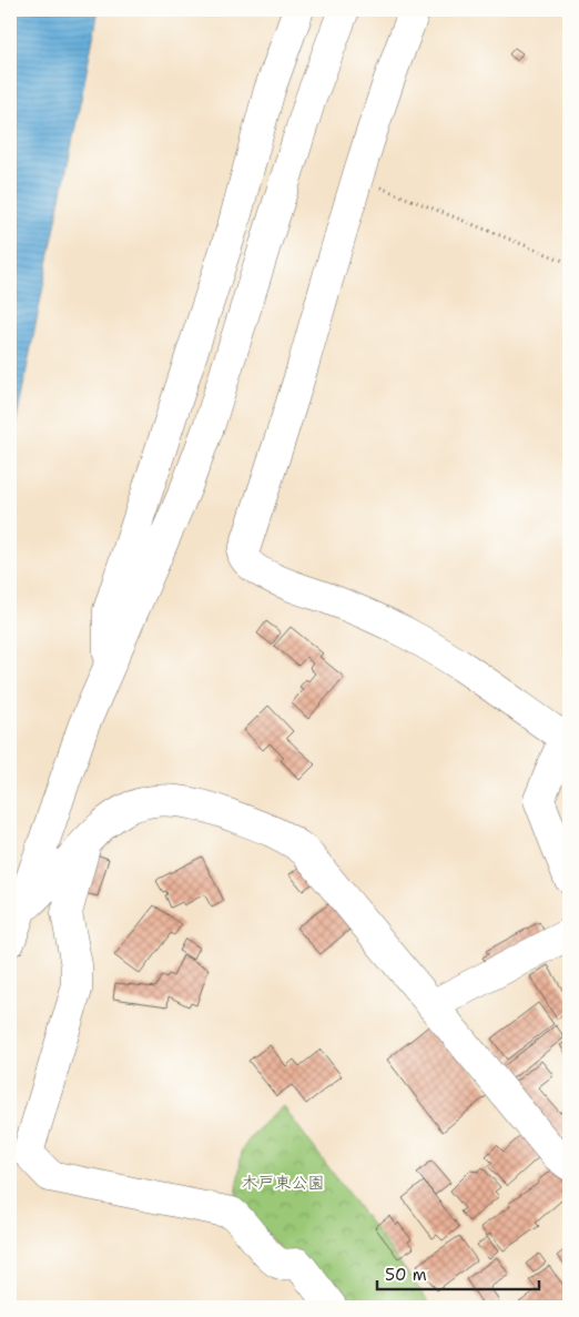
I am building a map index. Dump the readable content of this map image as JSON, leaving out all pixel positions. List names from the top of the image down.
{
  "parks": ["木戸東公園"],
  "scale_bar": "50 m"
}
